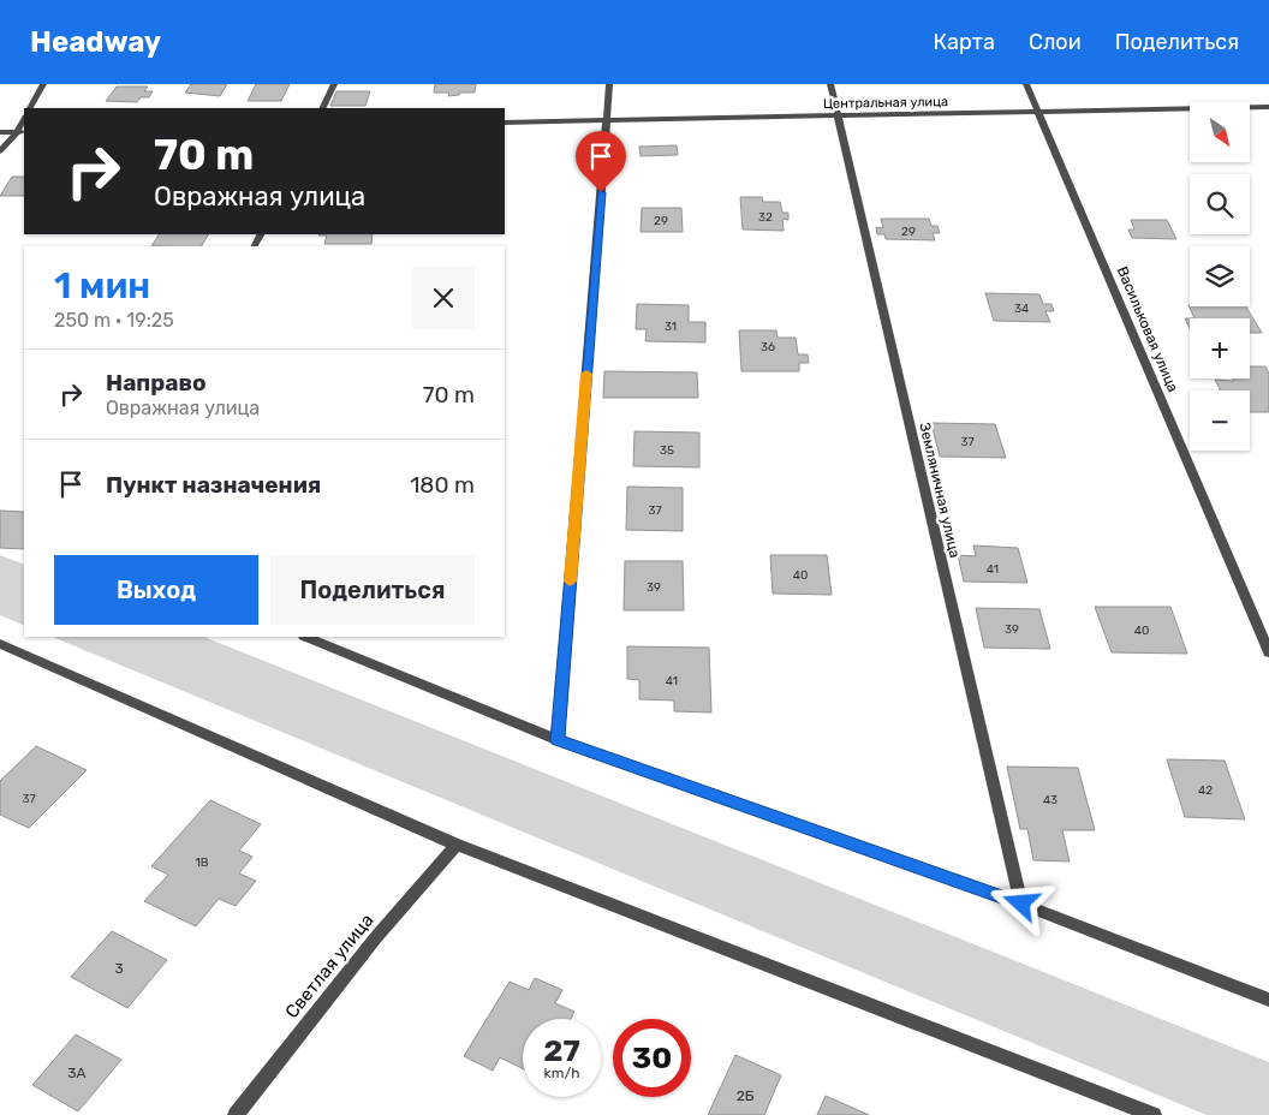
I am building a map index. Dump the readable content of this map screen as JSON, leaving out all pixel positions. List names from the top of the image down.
{
  "streets": {
    "street": [
      "Центральная улица",
      "Васильковая улица",
      "Земляничная улица",
      "Светлая улица"
    ]
  },
  "crossings": [
    ["Центральная улица", "Васильковая улица"],
    ["Центральная улица", "Земляничная улица"]
  ],
  "house_numbers": [
    "32",
    "29",
    "29",
    "34",
    "31",
    "36",
    "37",
    "35",
    "37",
    "41",
    "40",
    "39",
    "39",
    "40",
    "41",
    "42",
    "37",
    "43",
    "1В",
    "3",
    "3А",
    "2Б"
  ],
  "north": "bottom right",
  "page": {
    "header": "Headway",
    "nav": ["Карта", "Слои", "Поделиться"],
    "map_buttons": ["+", "−"],
    "turn": ["70 m", "Овражная улица"],
    "heading": ["1 мин", "250 m · 19:25"],
    "list": [
      {
        "name": "Направо",
        "note": "Овражная улица",
        "value": "70 m"
      },
      {
        "name": "Пункт назначения",
        "value": "180 m"
      }
    ],
    "buttons": ["Выход", "Поделиться"],
    "speed": "27 km/h",
    "limit": "30"
  }
}
